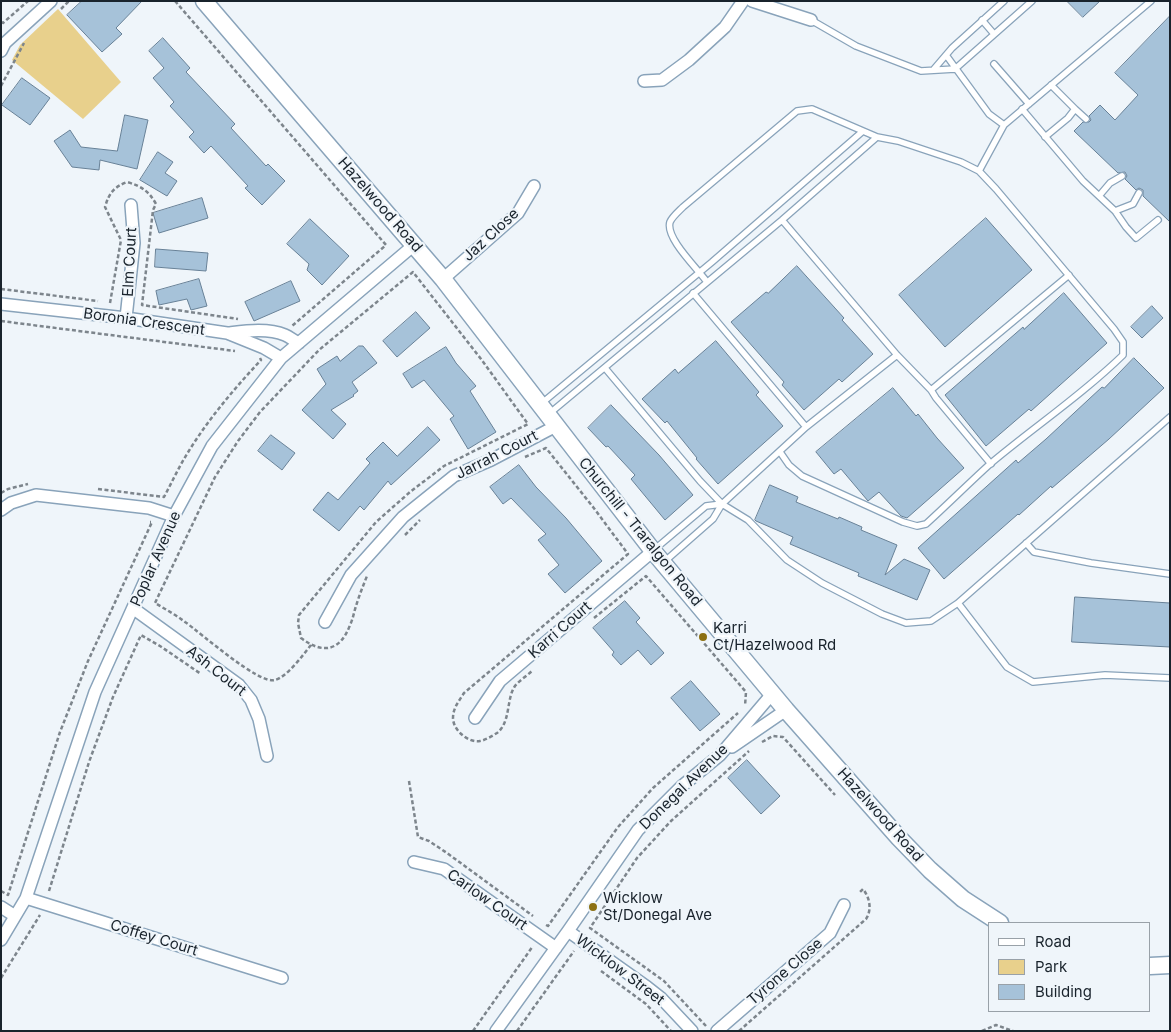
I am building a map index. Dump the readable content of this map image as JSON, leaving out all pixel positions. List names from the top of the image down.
{
  "streets": {
    "main road": ["Hazelwood Road", "Churchill - Traralgon Road"],
    "street": [
      "Jaz Close",
      "Elm Court",
      "Boronia Crescent",
      "Jarrah Court",
      "Poplar Avenue",
      "Karri Court",
      "Ash Court",
      "Donegal Avenue",
      "Carlow Court",
      "Coffey Court",
      "Wicklow Street",
      "Tyrone Close"
    ]
  },
  "crossings": [
    ["Hazelwood Road", "Jaz Close"],
    ["Hazelwood Road", "Jarrah Court"],
    ["Hazelwood Road", "Churchill - Traralgon Road"],
    ["Hazelwood Road", "Poplar Avenue"],
    ["Hazelwood Road", "Donegal Avenue"],
    ["Elm Court", "Boronia Crescent"],
    ["Boronia Crescent", "Poplar Avenue"],
    ["Jarrah Court", "Churchill - Traralgon Road"],
    ["Churchill - Traralgon Road", "Karri Court"],
    ["Churchill - Traralgon Road", "Donegal Avenue"],
    ["Poplar Avenue", "Ash Court"],
    ["Poplar Avenue", "Coffey Court"],
    ["Donegal Avenue", "Carlow Court"],
    ["Donegal Avenue", "Wicklow Street"]
  ],
  "places": ["Karri Ct/Hazelwood Rd", "Wicklow St/Donegal Ave"],
  "legend": ["Road", "Park", "Building"]
}
